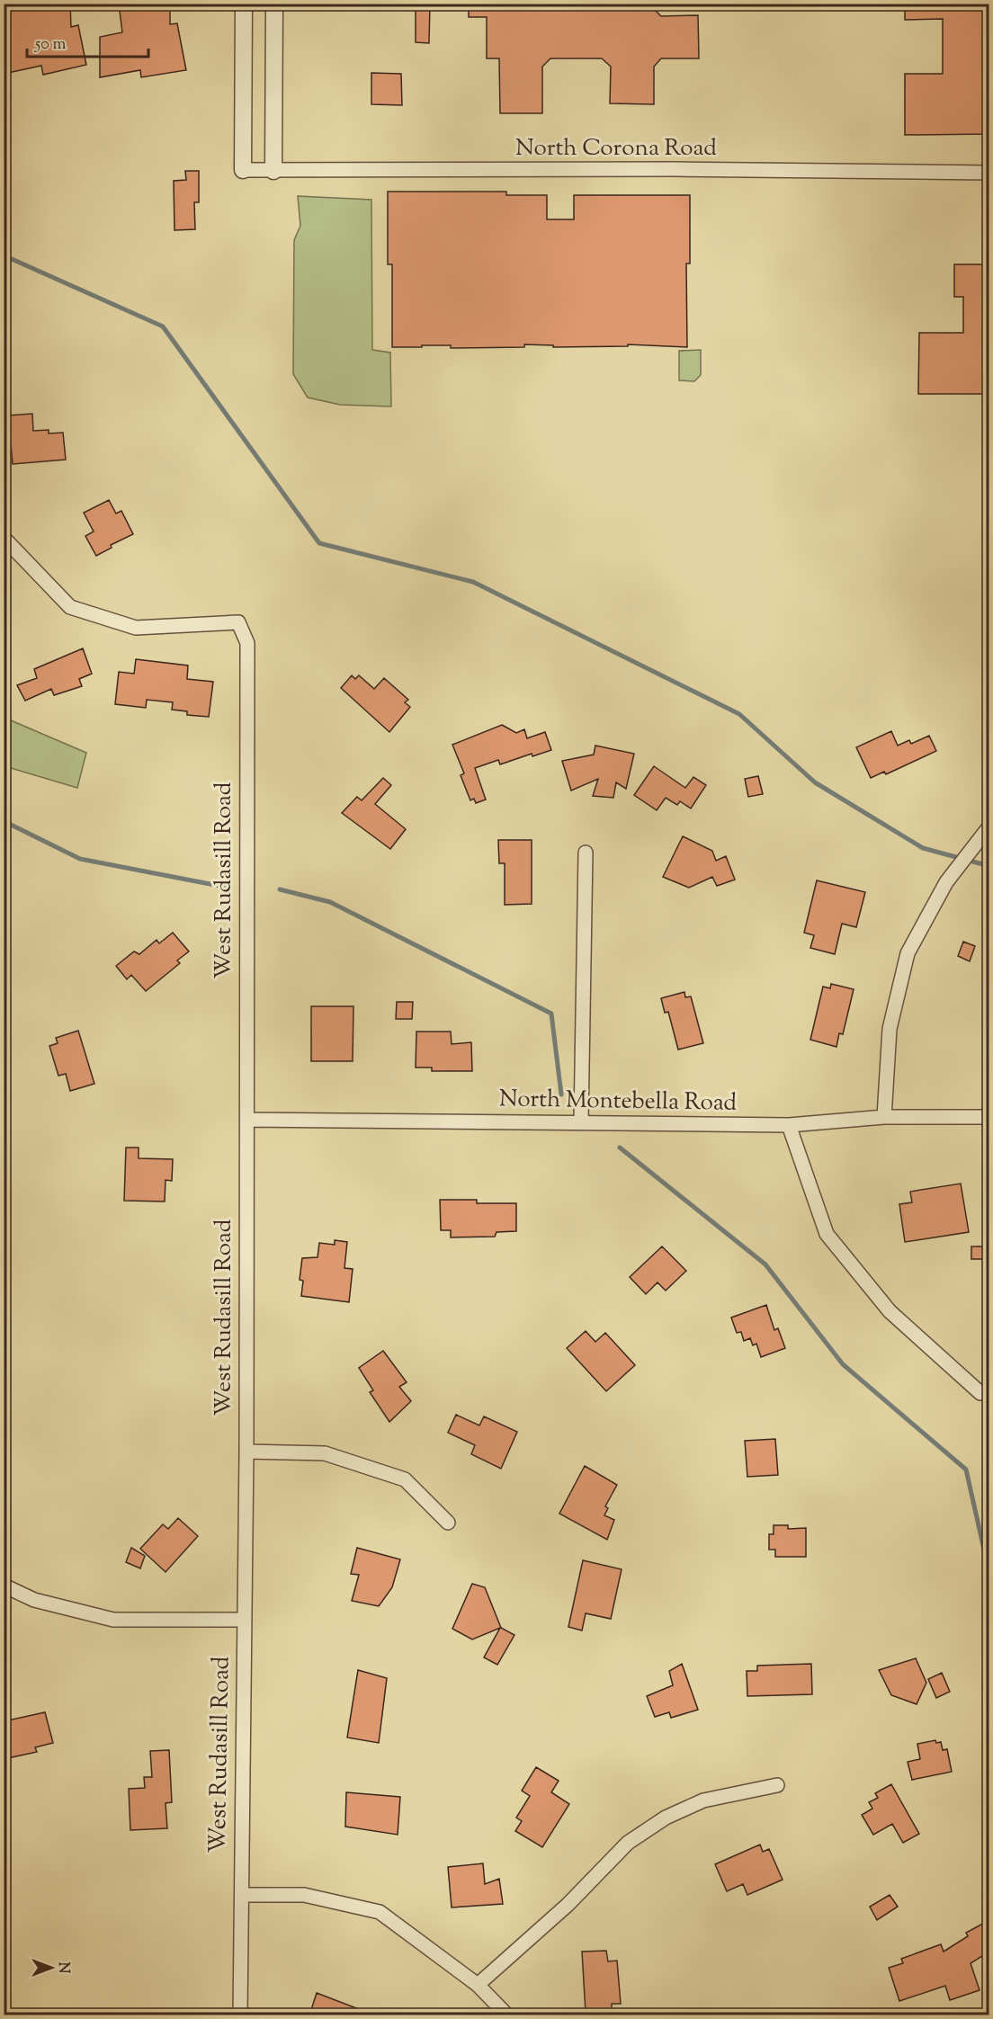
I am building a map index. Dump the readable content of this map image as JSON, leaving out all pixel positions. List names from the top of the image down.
{
  "streets": {
    "street": ["North Corona Road", "West Rudasill Road", "North Montebella Road"]
  },
  "crossings": [
    ["West Rudasill Road", "North Montebella Road"]
  ],
  "scale_bar": "50 m",
  "north": "right"
}
